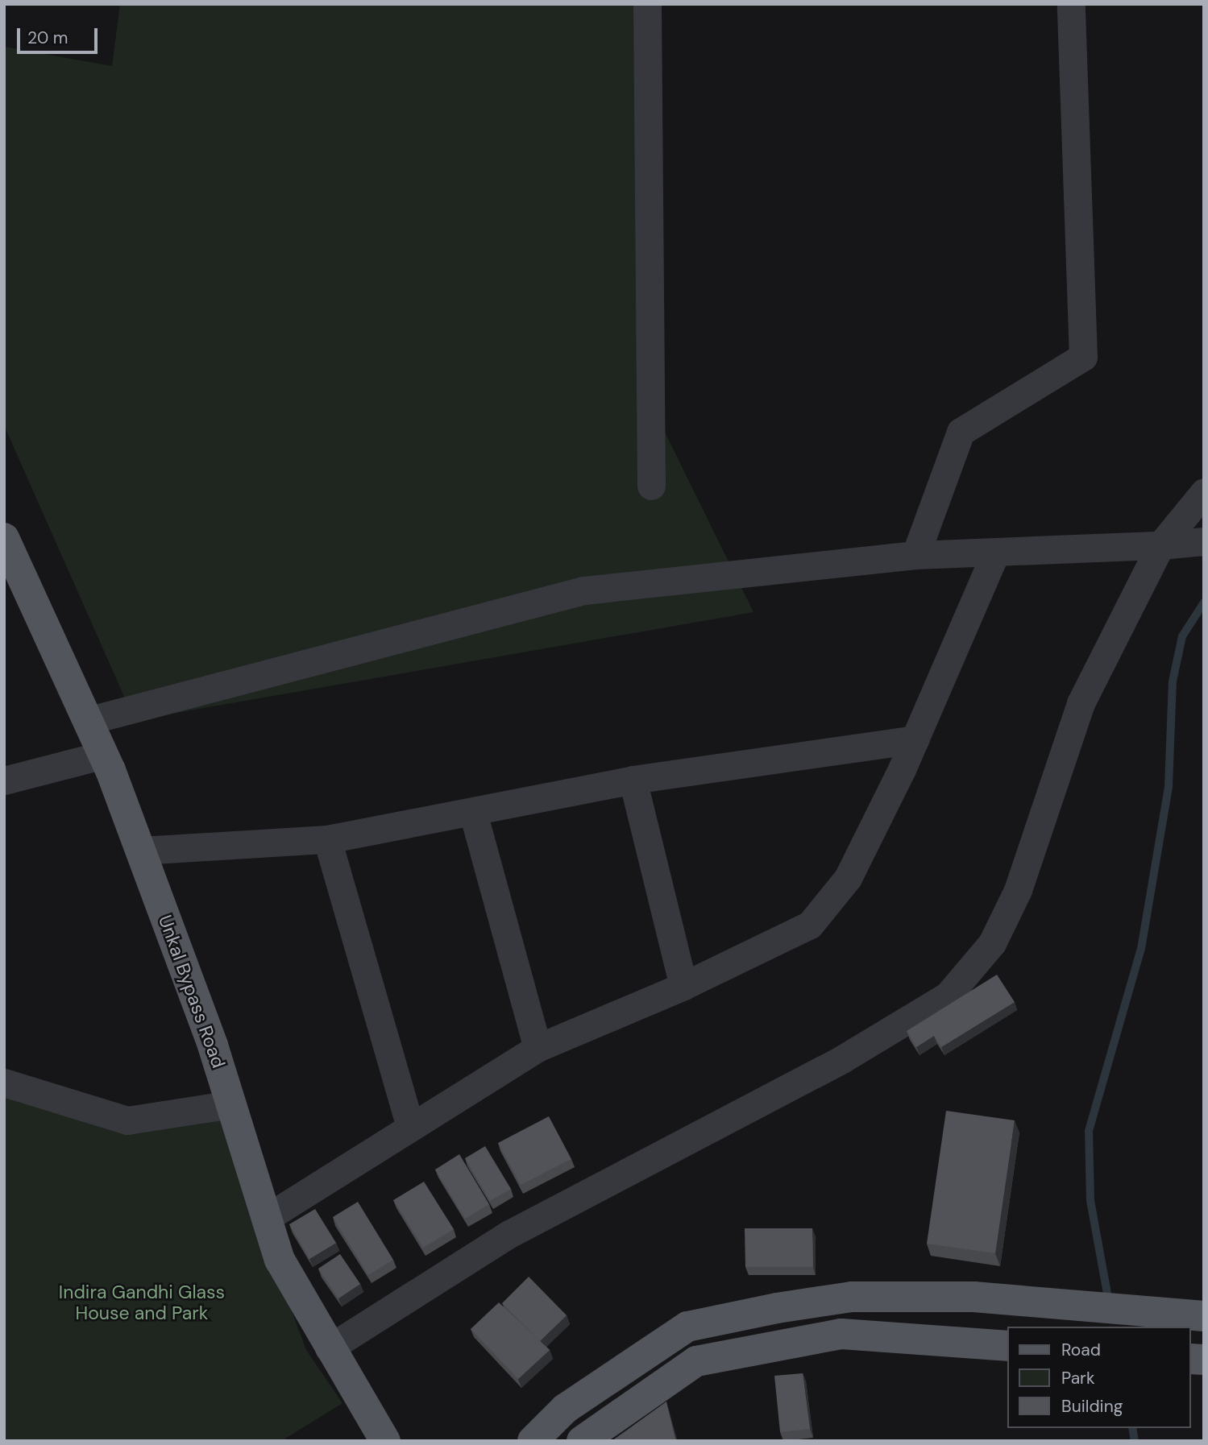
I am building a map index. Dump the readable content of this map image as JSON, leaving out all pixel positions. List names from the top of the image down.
{
  "streets": {
    "main road": ["Unkal Bypass Road"]
  },
  "parks": ["Indira Gandhi Glass House and Park"],
  "legend": ["Road", "Park", "Building"],
  "scale_bar": "20 m"
}
